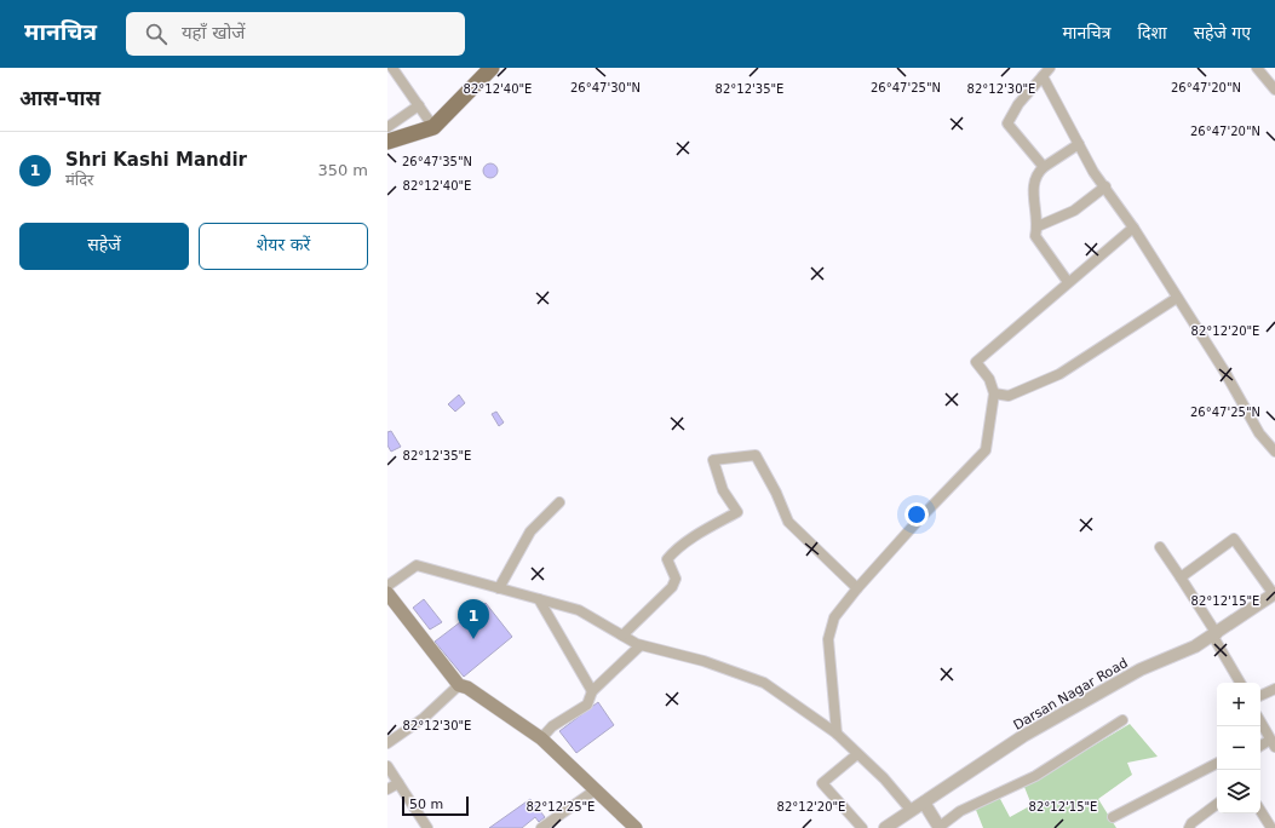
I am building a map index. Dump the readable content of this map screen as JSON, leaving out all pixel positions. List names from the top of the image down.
{
  "streets": {
    "street": ["Darsan Nagar Road"]
  },
  "scale_bar": "50 m",
  "page": {
    "header": "मानचित्र",
    "search": "यहाँ खोजें",
    "nav": ["मानचित्र", "दिशा", "सहेजे गए"],
    "heading": "आस-पास",
    "list": [
      {
        "mark": "1",
        "name": "Shri Kashi Mandir",
        "note": "मंदिर",
        "value": "350 m"
      }
    ],
    "buttons": ["सहेजें", "शेयर करें"],
    "pins": "1",
    "map_buttons": ["+", "−"],
    "scale": "50 m"
  },
  "coordinates": [
    "26°47'20\"N",
    "26°47'30\"N",
    "26°47'25\"N",
    "82°12'40\"E",
    "82°12'35\"E",
    "82°12'30\"E",
    "26°47'35\"N",
    "82°12'20\"E",
    "82°12'15\"E",
    "82°12'25\"E"
  ]
}
